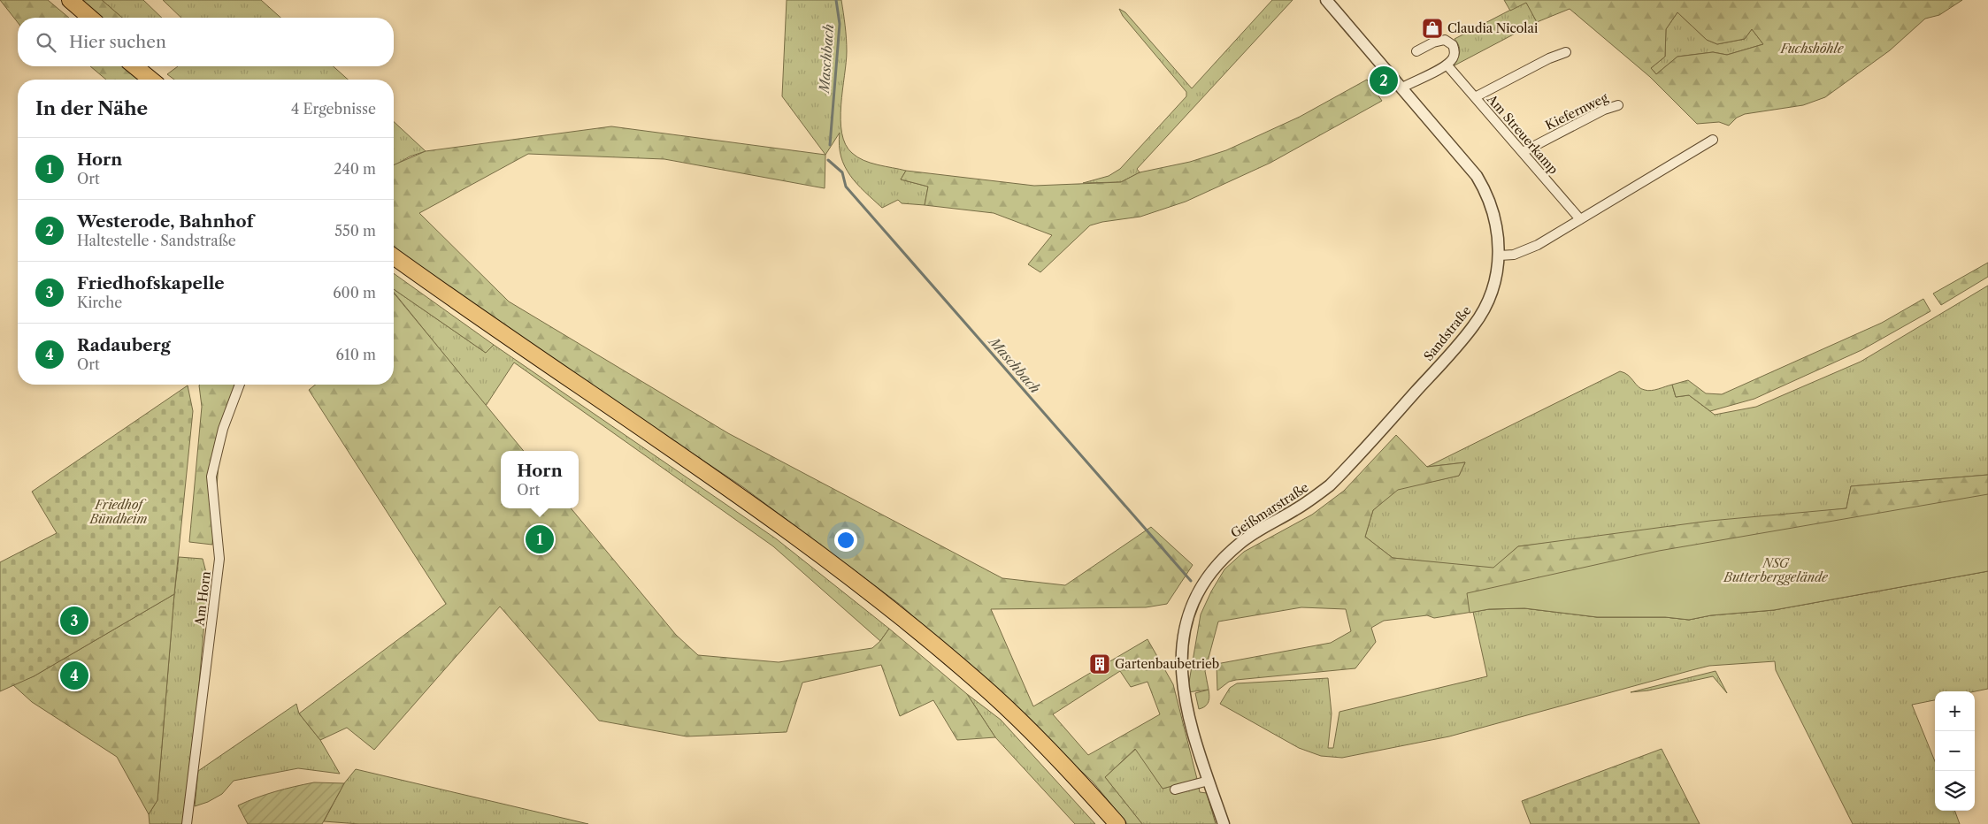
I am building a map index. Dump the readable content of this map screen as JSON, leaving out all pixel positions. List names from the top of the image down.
{
  "streets": {
    "street": [
      "Kiefernweg",
      "Am Streuerkamp",
      "Sandstraße",
      "Geißmarstraße",
      "Am Horn"
    ]
  },
  "crossings": [
    ["Kiefernweg", "Am Streuerkamp"],
    ["Sandstraße", "Geißmarstraße"]
  ],
  "water": ["Maschbach"],
  "parks": ["Fuchshöhle", "Friedhof Bündheim", "NSG Butterberggelände"],
  "places": {
    "shop": ["Claudia Nicolai"],
    "building": ["Gartenbaubetrieb"]
  },
  "page": {
    "search": "Hier suchen",
    "pins": [
      "2",
      "1",
      "3",
      "4"
    ],
    "heading": ["In der Nähe", "4 Ergebnisse"],
    "list": [
      {
        "mark": "1",
        "name": "Horn",
        "note": "Ort",
        "value": "240 m"
      },
      {
        "mark": "2",
        "name": "Westerode, Bahnhof",
        "note": "Haltestelle · Sandstraße",
        "value": "550 m"
      },
      {
        "mark": "3",
        "name": "Friedhofskapelle",
        "note": "Kirche",
        "value": "600 m"
      },
      {
        "mark": "4",
        "name": "Radauberg",
        "note": "Ort",
        "value": "610 m"
      }
    ],
    "popup": ["Horn", "Ort"],
    "map_buttons": ["+", "−"]
  }
}
